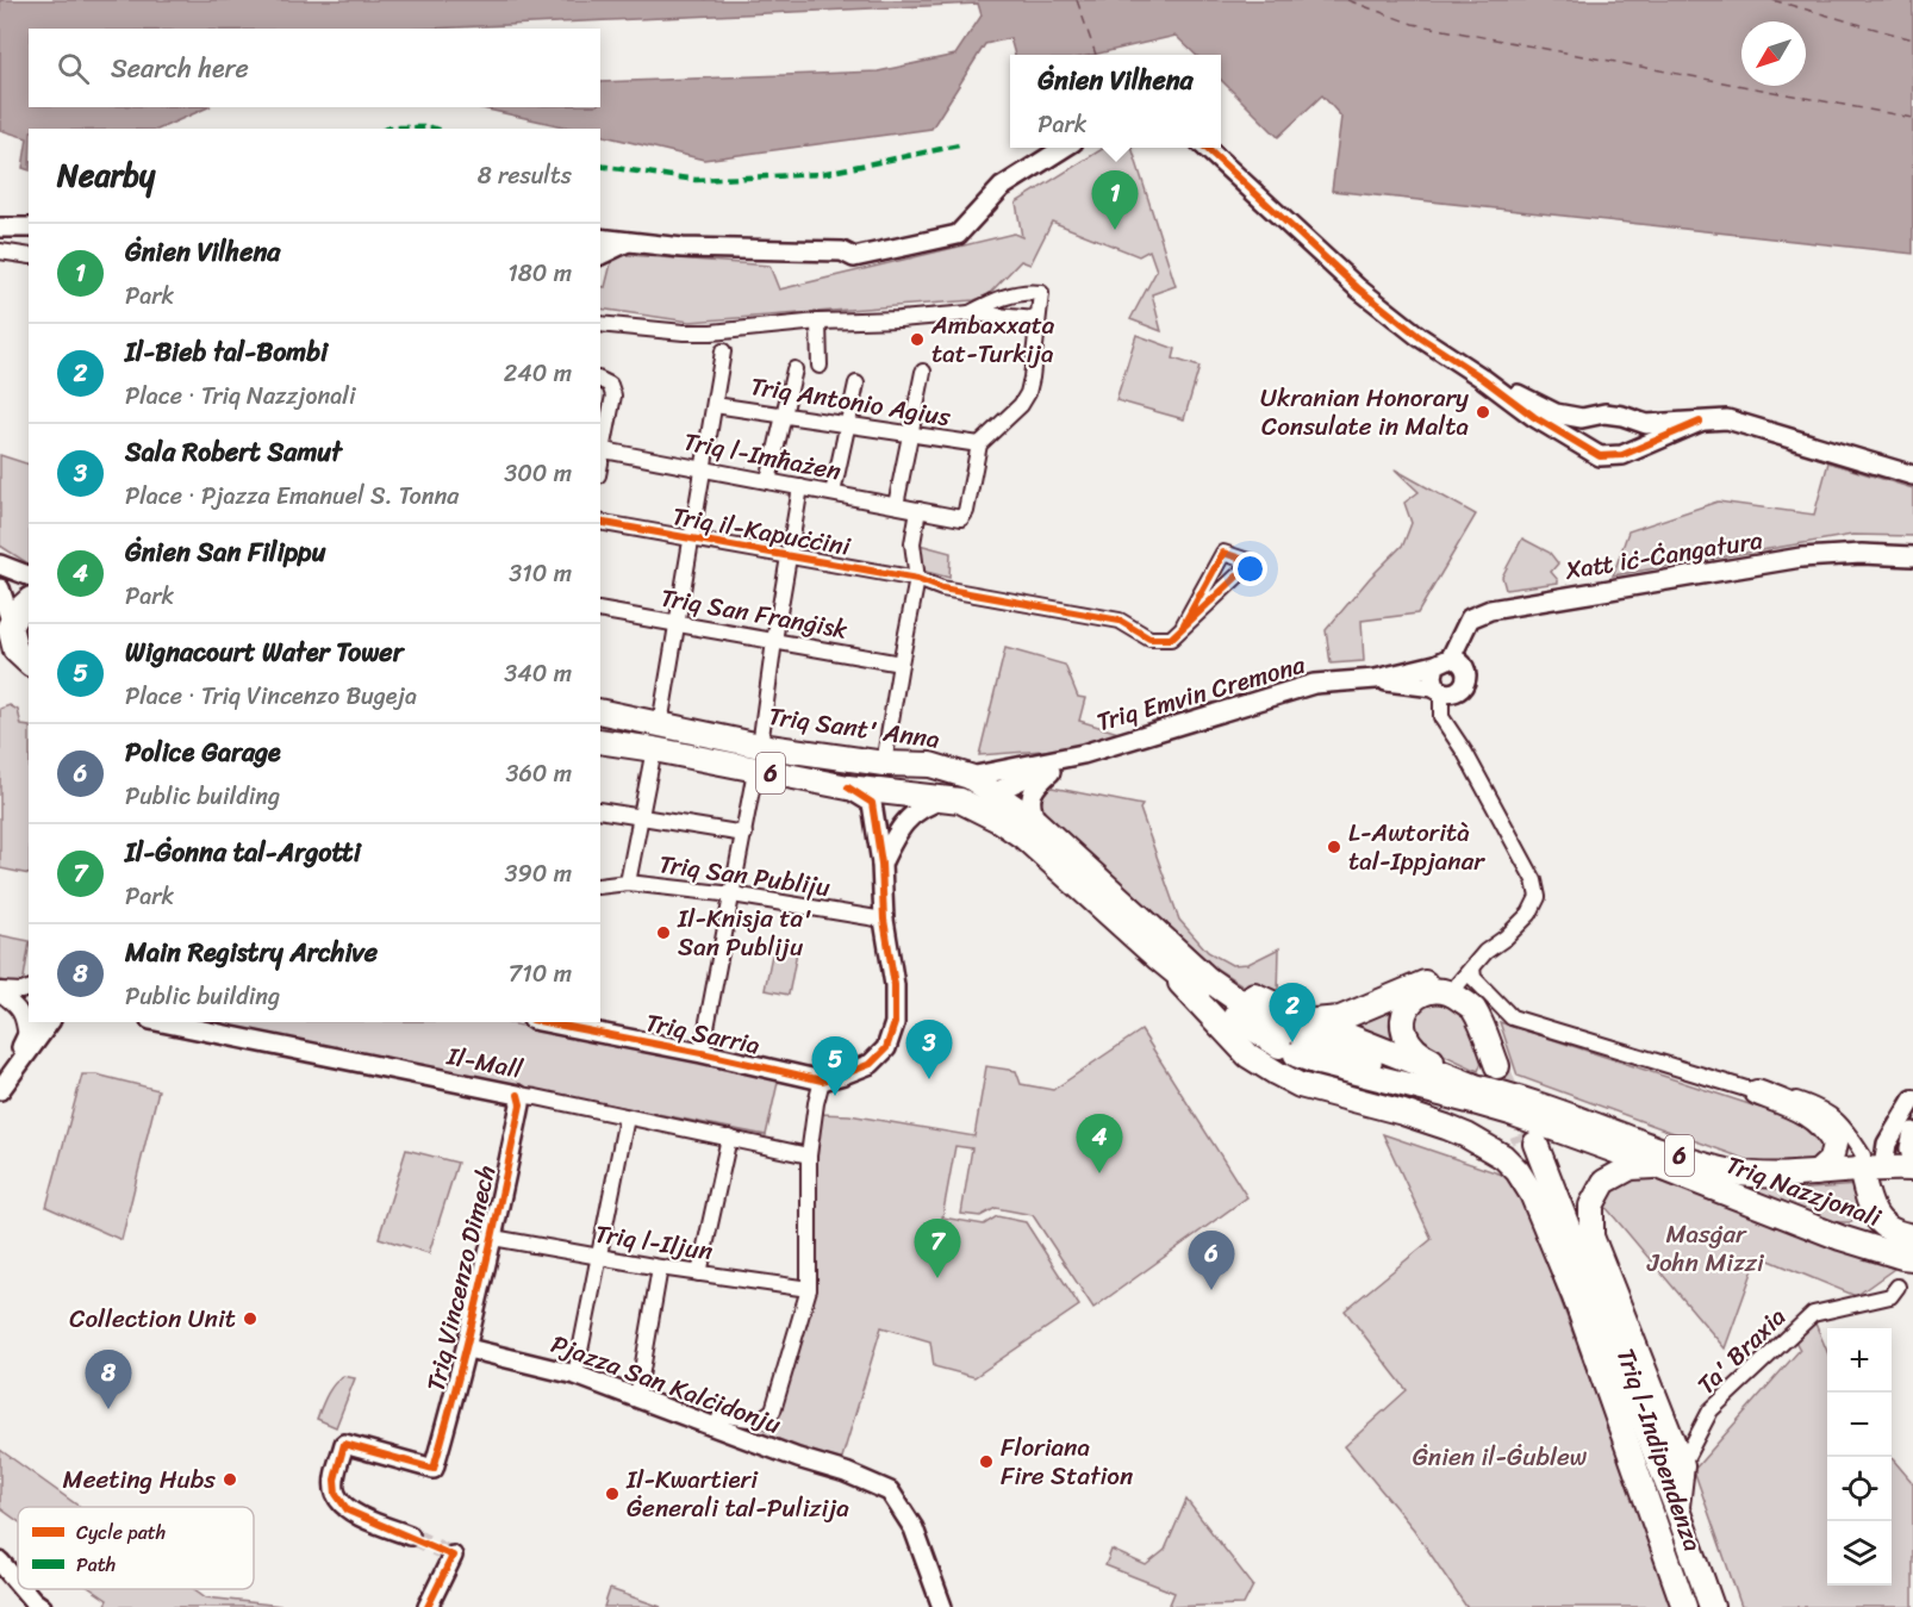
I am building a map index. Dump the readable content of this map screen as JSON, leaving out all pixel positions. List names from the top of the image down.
{
  "streets": {
    "highway": [
      "Triq Sant' Anna",
      "6",
      "Triq Nazzjonali",
      "Triq l-Indipendenza"
    ],
    "street": [
      "Triq Antonio Agius",
      "Triq l-Imħażen",
      "Triq il-Kapuċċini",
      "Xatt iċ-Ċangatura",
      "Triq San Franġisk",
      "Triq Emvin Cremona",
      "Triq San Publiju",
      "Triq Sarria",
      "Il-Mall",
      "Triq l-Iljun",
      "Triq Vincenzo Dimech",
      "Ta' Braxia",
      "Pjazza San Kalċidonju"
    ]
  },
  "crossings": [
    ["Triq Antonio Agius", "Triq l-Imħażen"],
    ["Xatt iċ-Ċangatura", "Triq Emvin Cremona"],
    ["Triq Emvin Cremona", "Triq Sant' Anna"],
    ["Triq Sant' Anna", "6"],
    ["Triq Sant' Anna", "Triq Nazzjonali"],
    ["6", "Triq Nazzjonali"],
    ["Il-Mall", "Triq Vincenzo Dimech"],
    ["Triq l-Iljun", "Triq Vincenzo Dimech"],
    ["Triq Vincenzo Dimech", "Pjazza San Kalċidonju"]
  ],
  "parks": ["Masġar John Mizzi", "Ġnien il-Ġublew"],
  "places": [
    "Ambaxxata tat-Turkija",
    "Ukranian Honorary Consulate in Malta",
    "L-Awtorità tal-Ippjanar",
    "Il-Knisja ta' San Publiju",
    "Collection Unit",
    "Floriana Fire Station",
    "Meeting Hubs",
    "Il-Kwartieri Ġenerali tal-Pulizija"
  ],
  "legend": ["Cycle path", "Path"],
  "north": "bottom left",
  "page": {
    "search": "Search here",
    "popup": ["Ġnien Vilhena", "Park"],
    "heading": ["Nearby", "8 results"],
    "pins": [
      "1",
      "2",
      "3",
      "5",
      "4",
      "7",
      "6",
      "8"
    ],
    "list": [
      {
        "mark": "1",
        "name": "Ġnien Vilhena",
        "note": "Park",
        "value": "180 m"
      },
      {
        "mark": "2",
        "name": "Il-Bieb tal-Bombi",
        "note": "Place · Triq Nazzjonali",
        "value": "240 m"
      },
      {
        "mark": "3",
        "name": "Sala Robert Samut",
        "note": "Place · Pjazza Emanuel S. Tonna",
        "value": "300 m"
      },
      {
        "mark": "4",
        "name": "Ġnien San Filippu",
        "note": "Park",
        "value": "310 m"
      },
      {
        "mark": "5",
        "name": "Wignacourt Water Tower",
        "note": "Place · Triq Vincenzo Bugeja",
        "value": "340 m"
      },
      {
        "mark": "6",
        "name": "Police Garage",
        "note": "Public building",
        "value": "360 m"
      },
      {
        "mark": "7",
        "name": "Il-Ġonna tal-Argotti",
        "note": "Park",
        "value": "390 m"
      },
      {
        "mark": "8",
        "name": "Main Registry Archive",
        "note": "Public building",
        "value": "710 m"
      }
    ],
    "map_buttons": ["+", "−"]
  }
}
